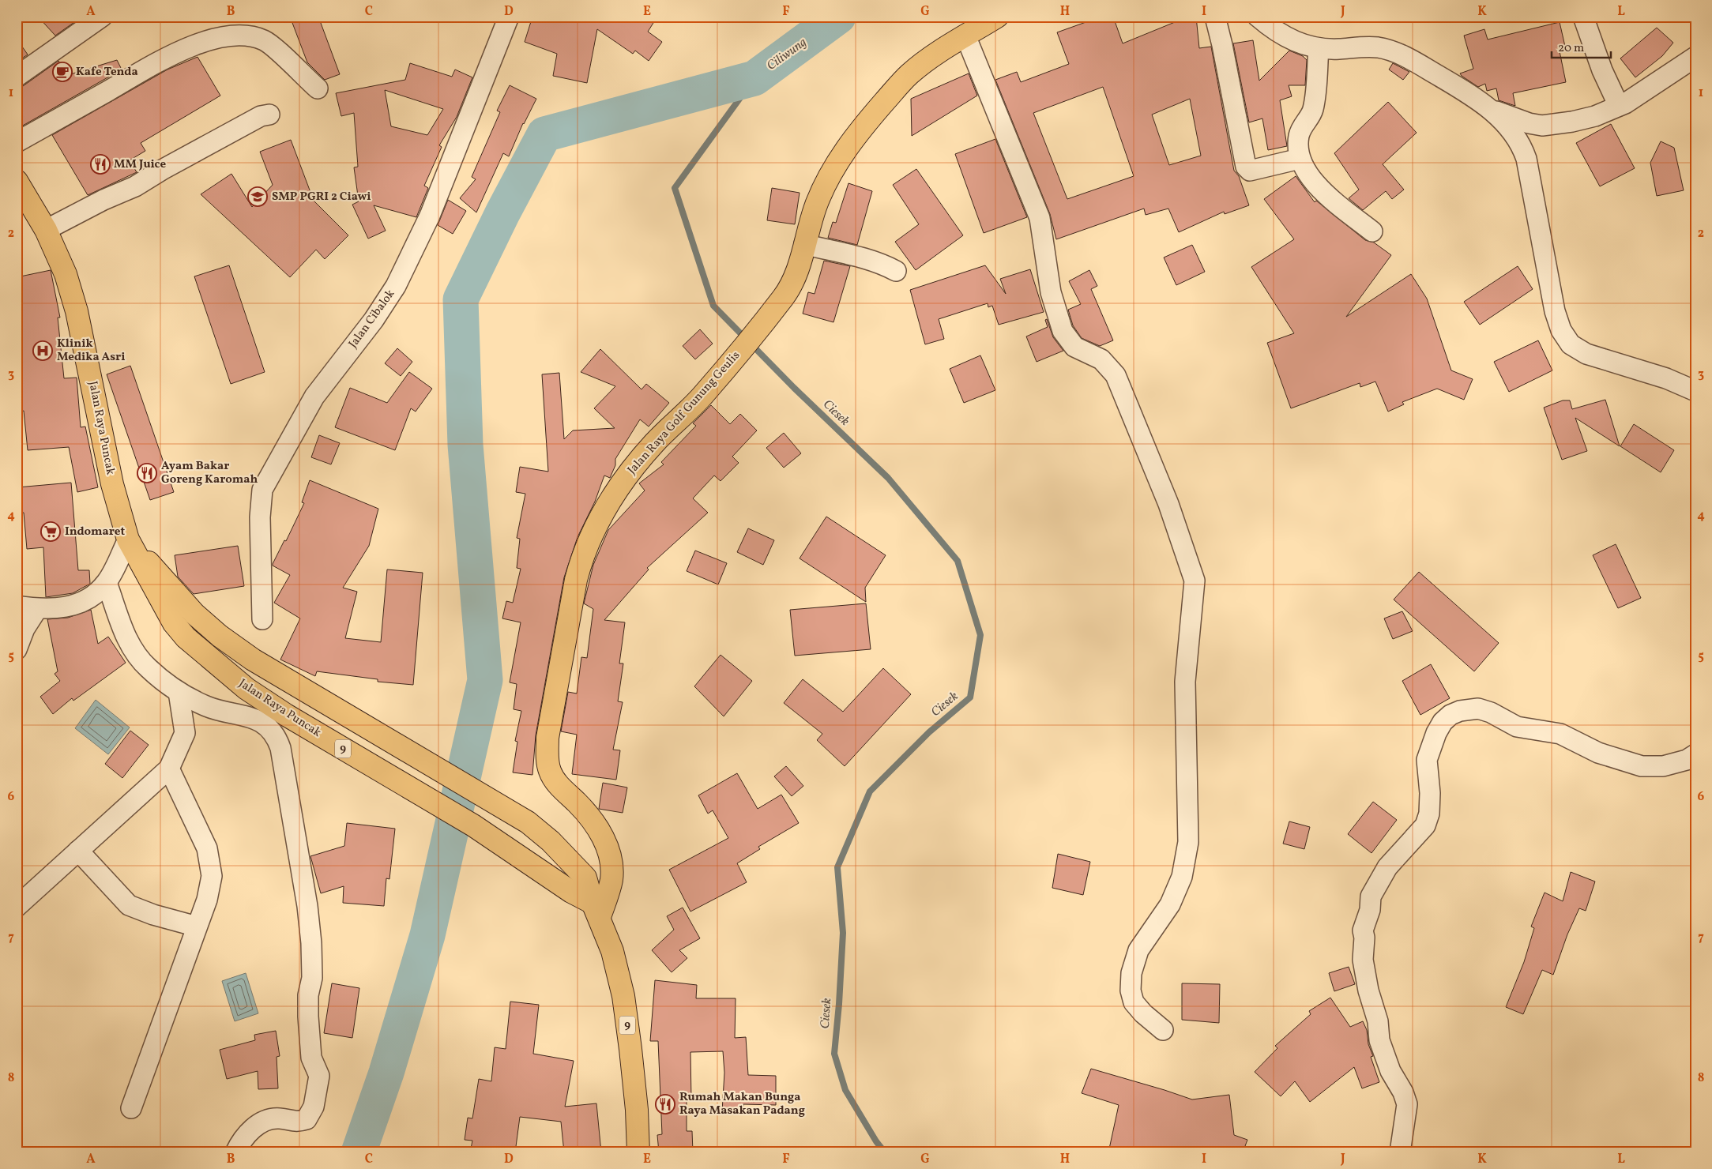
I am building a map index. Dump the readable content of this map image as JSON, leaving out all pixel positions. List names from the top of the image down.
{
  "streets": {
    "main road": ["Jalan Raya Golf Gunung Geulis", "Jalan Raya Puncak", "9"],
    "street": ["Jalan Cibalok"]
  },
  "crossings": [
    ["Jalan Raya Golf Gunung Geulis", "Jalan Raya Puncak"],
    ["Jalan Raya Golf Gunung Geulis", "9"],
    ["Jalan Raya Puncak", "9"]
  ],
  "water": ["Ciliwung", "Ciesek"],
  "places": {
    "cafe": ["Kafe Tenda"],
    "restaurant": ["MM Juice", "Ayam Bakar Goreng Karomah", "Rumah Makan Bunga Raya Masakan Padang"],
    "school or university": ["SMP PGRI 2 Ciawi"],
    "hospital": ["Klinik Medika Asri"],
    "supermarket": ["Indomaret"]
  },
  "scale_bar": "20 m",
  "grid": {
    "columns": [
      "A",
      "B",
      "C",
      "D",
      "E",
      "F",
      "G",
      "H",
      "I",
      "J",
      "K",
      "L"
    ],
    "rows": [
      "1",
      "2",
      "3",
      "4",
      "5",
      "6",
      "7",
      "8"
    ]
  }
}
